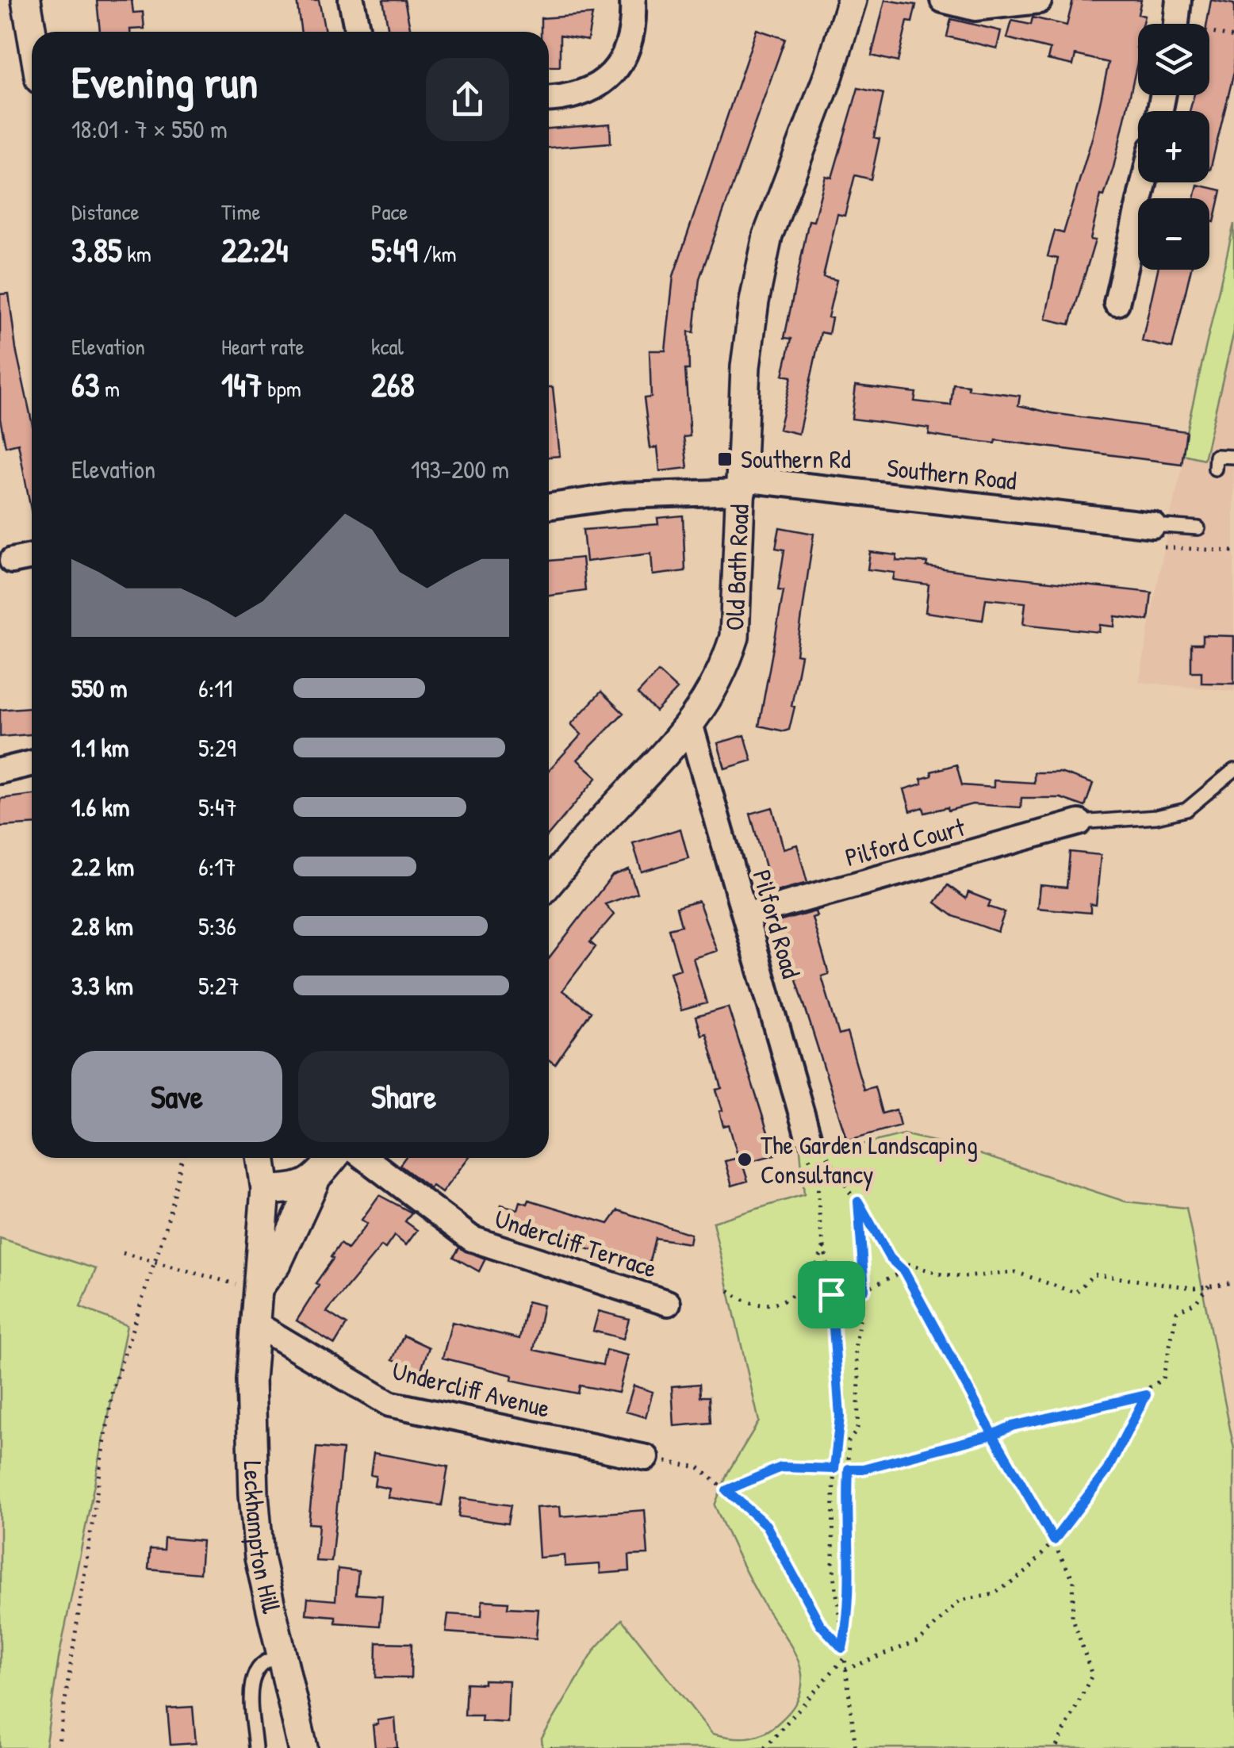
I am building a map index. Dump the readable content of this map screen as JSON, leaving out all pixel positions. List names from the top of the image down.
{
  "streets": {
    "street": [
      "Southern Road",
      "Old Bath Road",
      "Pilford Court",
      "Pilford Road",
      "Undercliff Terrace",
      "Undercliff Avenue",
      "Leckhampton Hill"
    ]
  },
  "crossings": [
    ["Southern Road", "Old Bath Road"],
    ["Old Bath Road", "Pilford Road"],
    ["Pilford Court", "Pilford Road"],
    ["Undercliff Avenue", "Leckhampton Hill"]
  ],
  "places": {
    "transit": ["Southern Rd"],
    "other": ["The Garden Landscaping Consultancy"]
  },
  "page": {
    "map_buttons": ["+", "−"],
    "heading": ["Evening run", "18:01 · 7 × 550 m"],
    "stats": [
      ["Distance", "3.85 km"],
      ["Time", "22:24"],
      ["Pace", "5:49 /km"],
      ["Elevation", "63 m"],
      ["Heart rate", "147 bpm"],
      ["kcal", "268"]
    ],
    "chart": ["Elevation", "193–200 m"],
    "list": [
      {
        "name": "550 m",
        "note": "6:11"
      },
      {
        "name": "1.1 km",
        "note": "5:29"
      },
      {
        "name": "1.6 km",
        "note": "5:47"
      },
      {
        "name": "2.2 km",
        "note": "6:17"
      },
      {
        "name": "2.8 km",
        "note": "5:36"
      },
      {
        "name": "3.3 km",
        "note": "5:27"
      }
    ],
    "buttons": ["Save", "Share"]
  }
}
